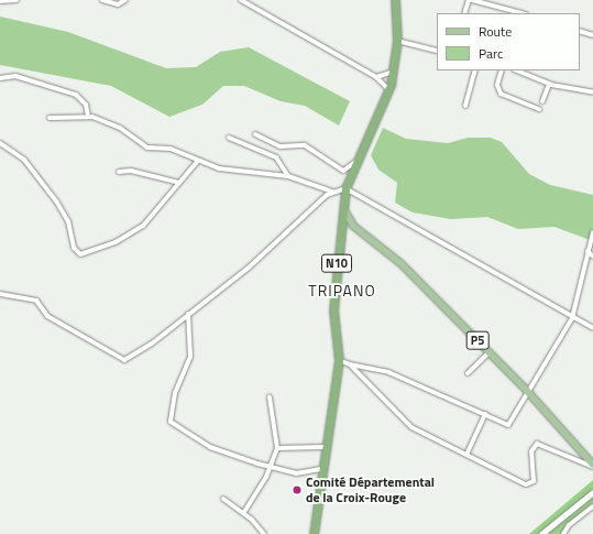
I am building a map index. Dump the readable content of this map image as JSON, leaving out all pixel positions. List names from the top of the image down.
{
  "streets": {
    "highway": ["N10"],
    "main road": ["P5"]
  },
  "crossings": [
    ["N10", "P5"]
  ],
  "districts": ["TRIPANO"],
  "places": ["Comité Départemental de la Croix-Rouge"],
  "legend": ["Route", "Parc"]
}
